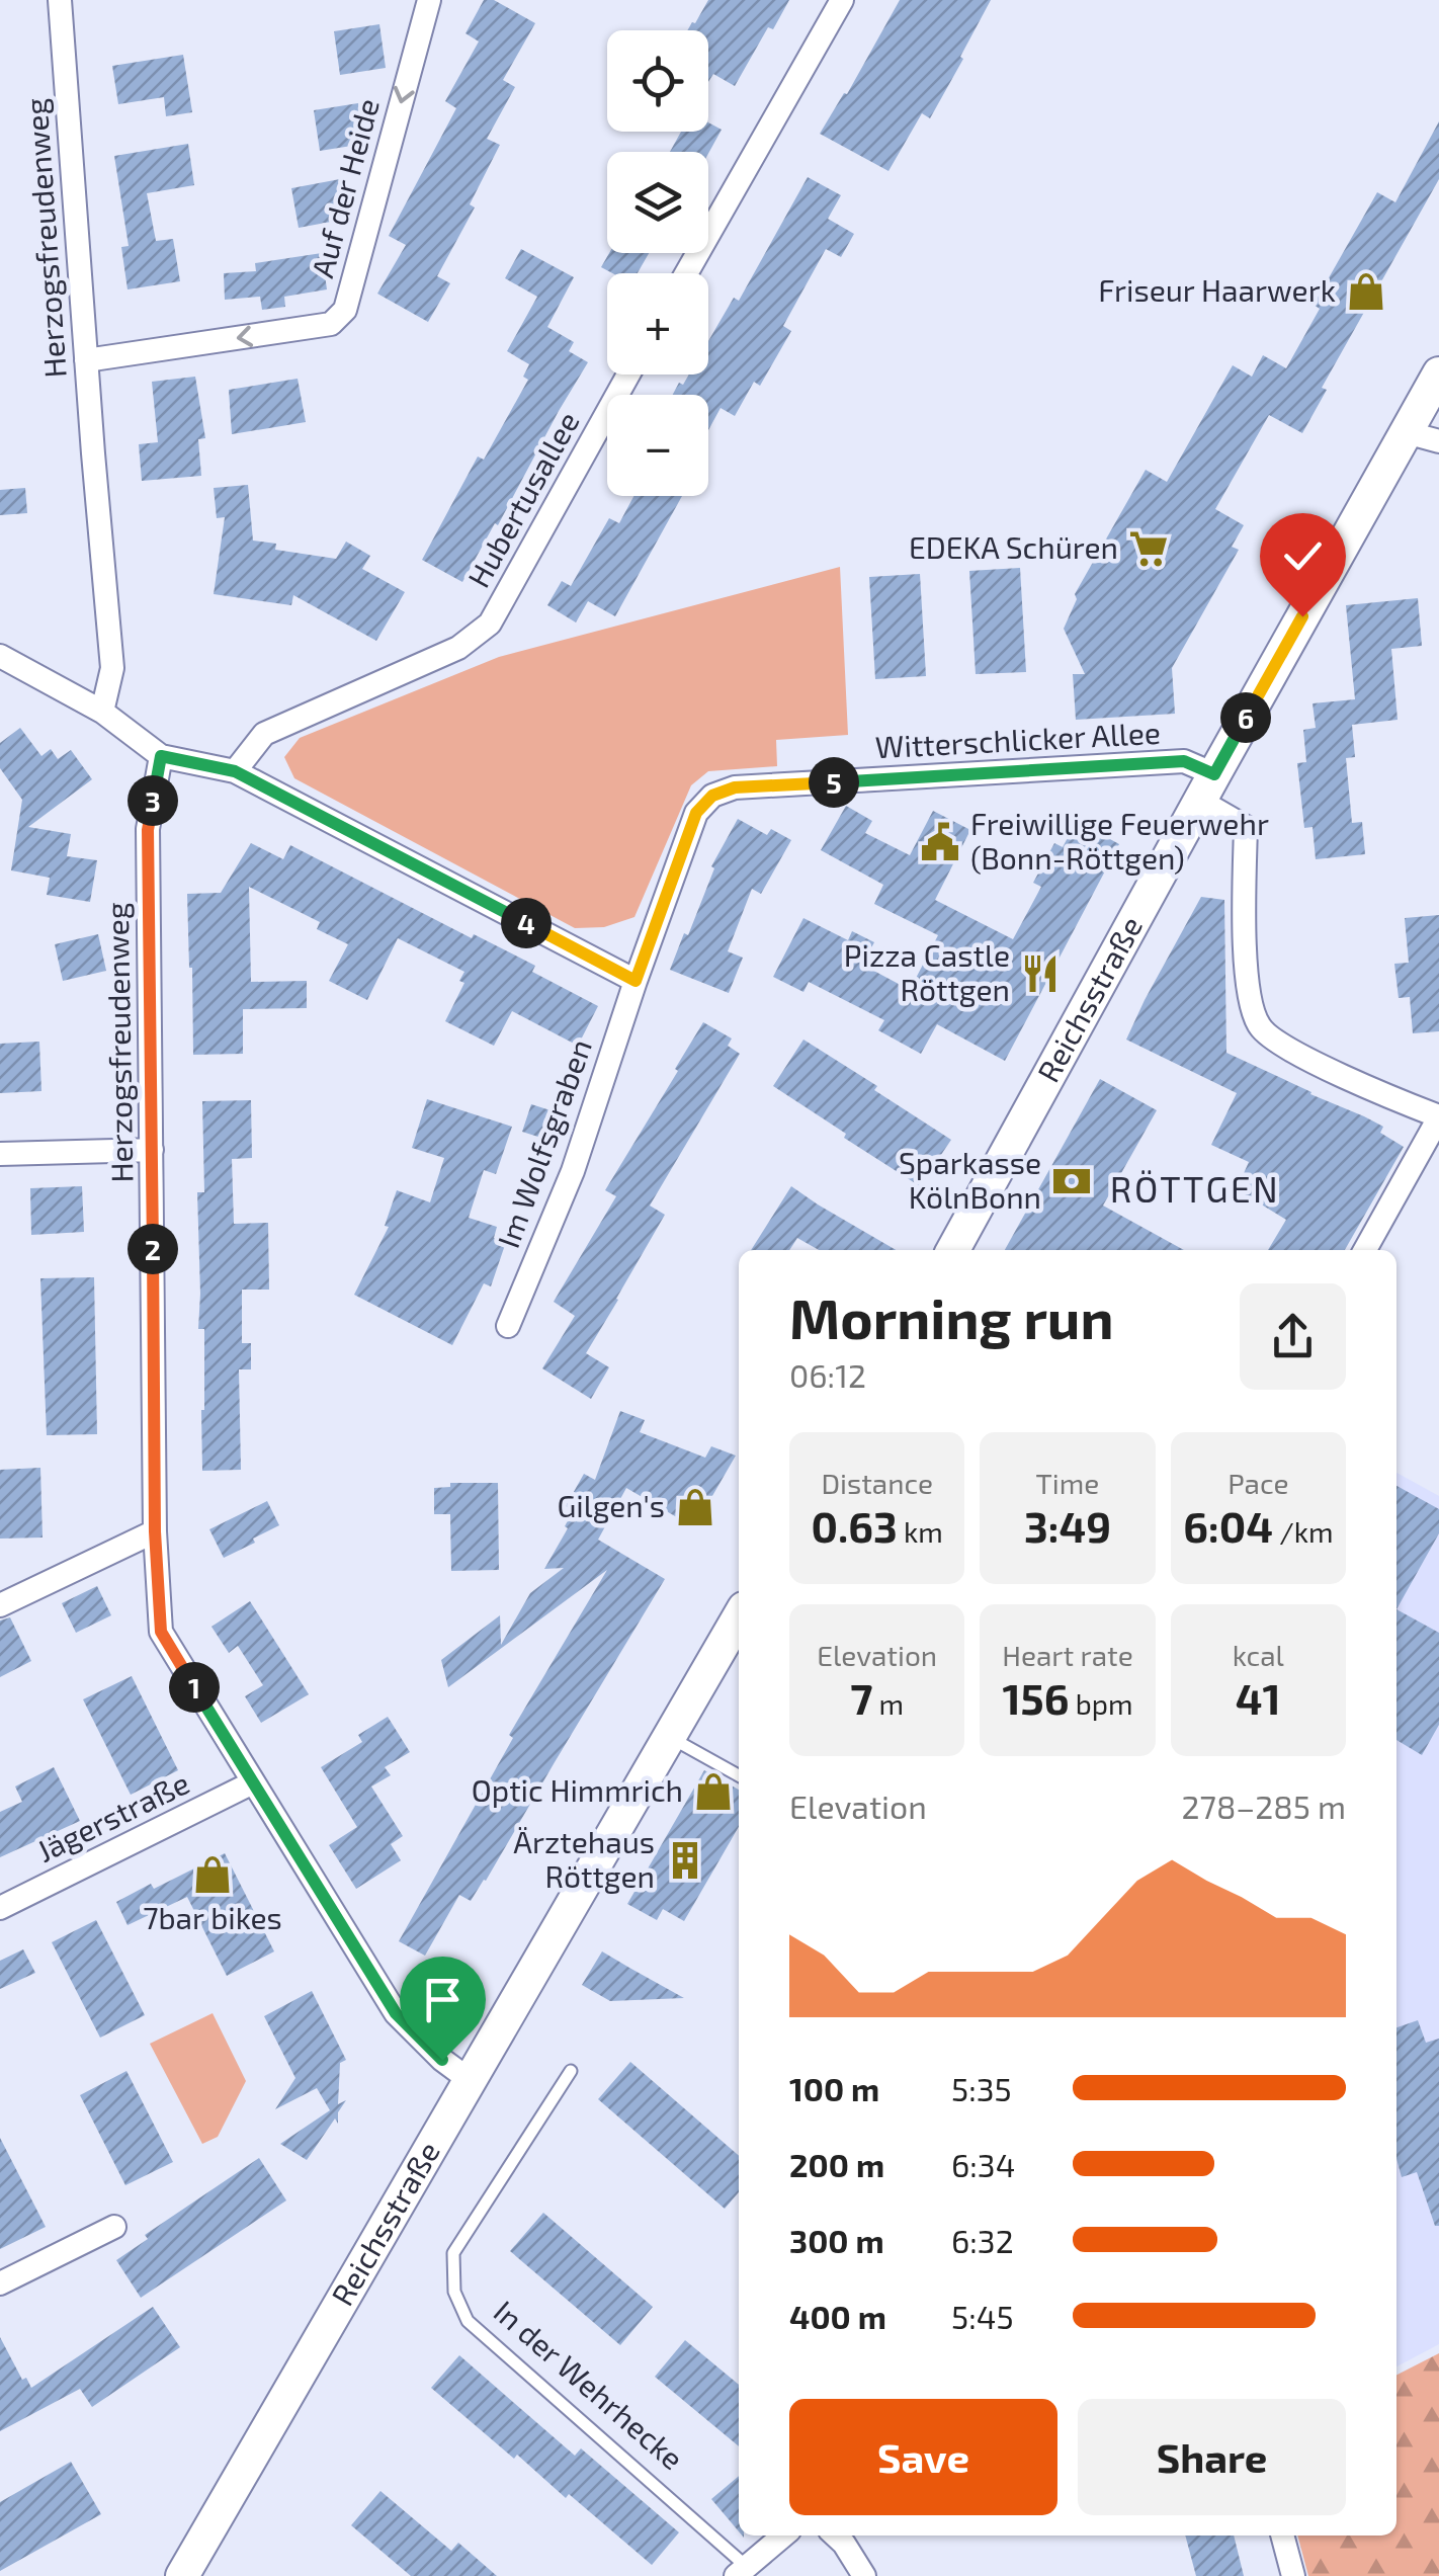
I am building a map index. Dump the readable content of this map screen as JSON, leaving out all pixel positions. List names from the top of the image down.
{
  "streets": {
    "main road": ["Reichsstraße"],
    "street": [
      "Auf der Heide",
      "Herzogsfreudenweg",
      "Hubertusallee",
      "Witterschlicker Allee",
      "Im Wolfsgraben",
      "Jägerstraße",
      "In der Wehrhecke"
    ]
  },
  "crossings": [
    ["Auf der Heide", "Herzogsfreudenweg"],
    ["Herzogsfreudenweg", "Reichsstraße"],
    ["Herzogsfreudenweg", "Jägerstraße"],
    ["Witterschlicker Allee", "Reichsstraße"],
    ["Witterschlicker Allee", "Im Wolfsgraben"]
  ],
  "one_way": ["Auf der Heide"],
  "districts": ["RÖTTGEN"],
  "places": {
    "shop": [
      "Friseur Haarwerk",
      "Gilgen's",
      "Optic Himmrich",
      "7bar bikes"
    ],
    "supermarket": ["EDEKA Schüren"],
    "public building": ["Freiwillige Feuerwehr (Bonn-Röttgen)"],
    "restaurant": ["Pizza Castle Röttgen"],
    "bank": ["Sparkasse KölnBonn"],
    "building": ["Ärztehaus Röttgen"]
  },
  "page": {
    "map_buttons": ["+", "−"],
    "pins": [
      "6",
      "5",
      "3",
      "4",
      "2",
      "1"
    ],
    "heading": ["Morning run", "06:12"],
    "stats": [
      ["Distance", "0.63 km"],
      ["Time", "3:49"],
      ["Pace", "6:04 /km"],
      ["Elevation", "7 m"],
      ["Heart rate", "156 bpm"],
      ["kcal", "41"]
    ],
    "chart": ["Elevation", "278–285 m"],
    "list": [
      {
        "name": "100 m",
        "note": "5:35"
      },
      {
        "name": "200 m",
        "note": "6:34"
      },
      {
        "name": "300 m",
        "note": "6:32"
      },
      {
        "name": "400 m",
        "note": "5:45"
      }
    ],
    "buttons": ["Save", "Share"]
  }
}
